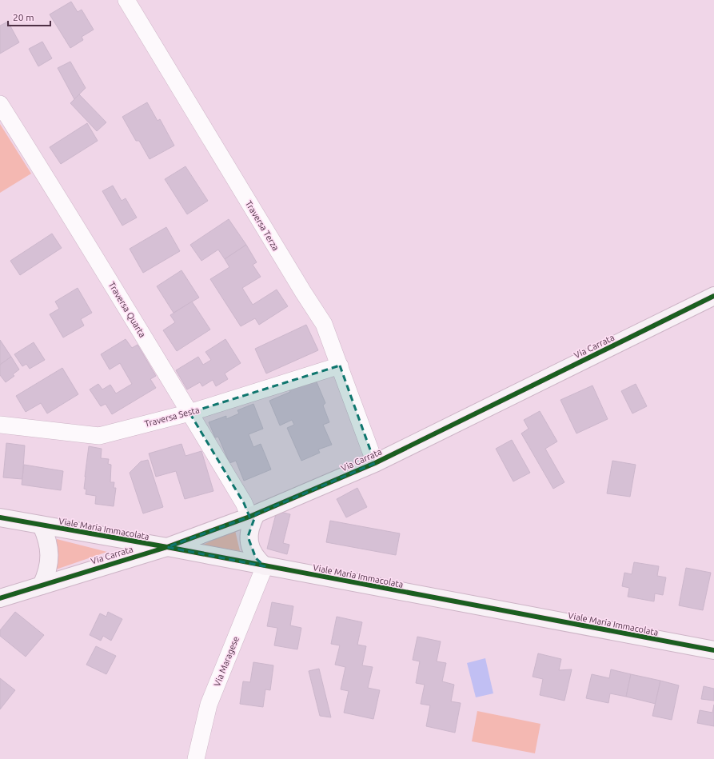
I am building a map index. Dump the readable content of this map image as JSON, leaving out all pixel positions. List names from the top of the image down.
{
  "streets": {
    "street": [
      "Traversa Terza",
      "Traversa Quarta",
      "Via Carrata",
      "Traversa Sesta",
      "Viale Maria Immacolata",
      "Via Maragese"
    ]
  },
  "crossings": [
    ["Traversa Terza", "Via Carrata"],
    ["Traversa Terza", "Traversa Sesta"],
    ["Traversa Quarta", "Via Carrata"],
    ["Traversa Quarta", "Traversa Sesta"],
    ["Via Carrata", "Viale Maria Immacolata"],
    ["Viale Maria Immacolata", "Via Maragese"]
  ],
  "scale_bar": "20 m"
}
